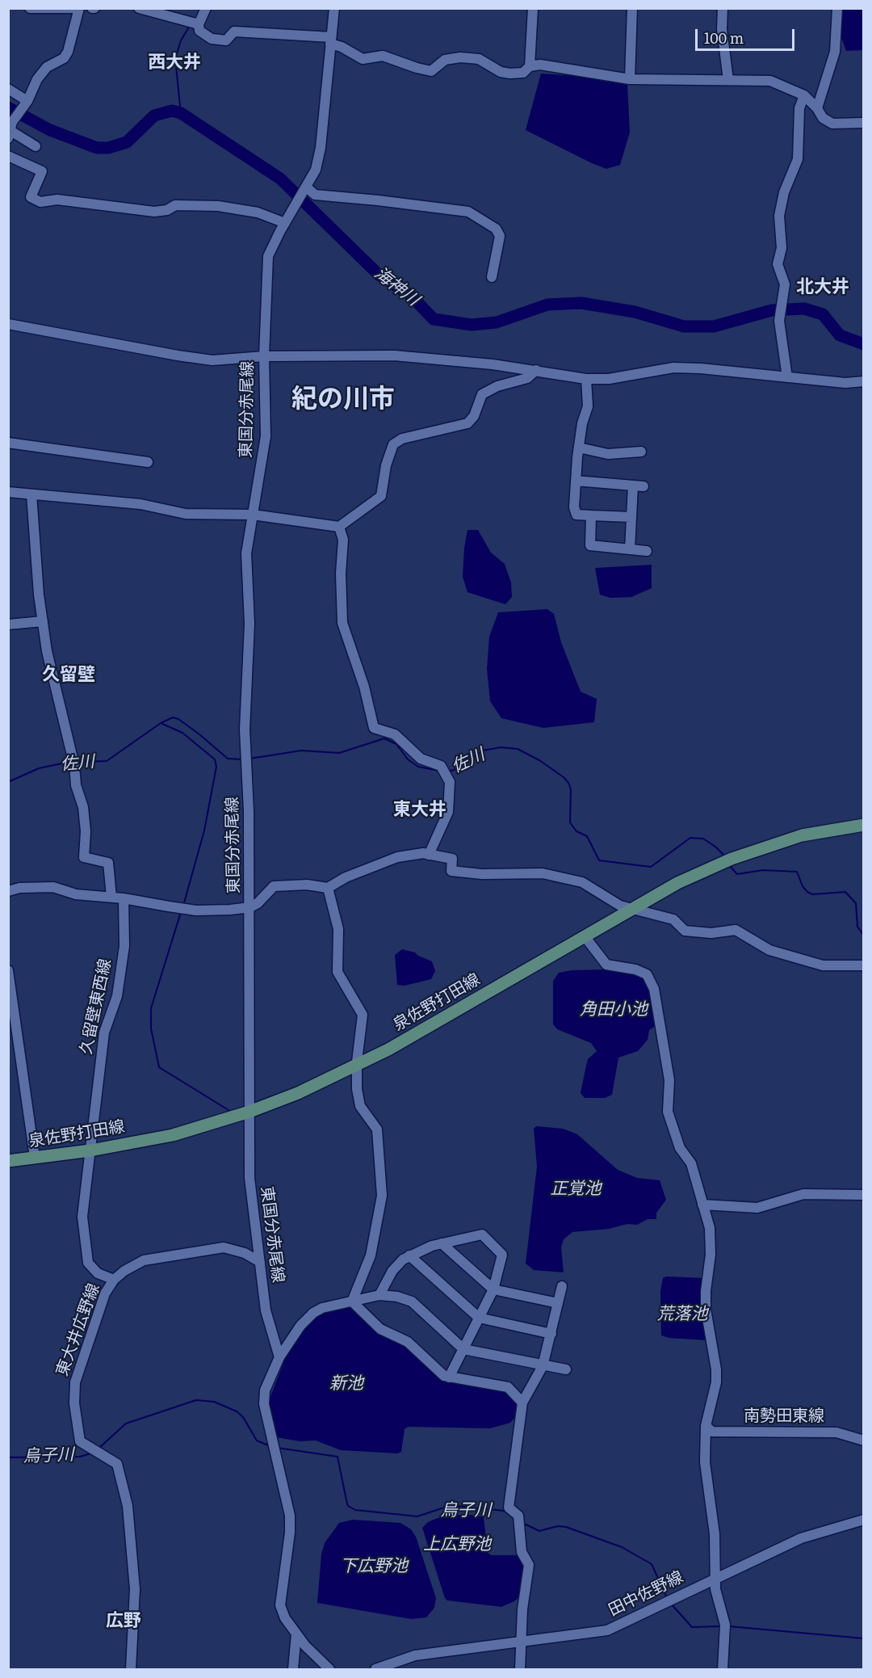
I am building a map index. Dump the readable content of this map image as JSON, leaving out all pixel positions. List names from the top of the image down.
{
  "streets": {
    "main road": ["泉佐野打田線"],
    "street": [
      "東国分赤尾線",
      "久留壁東西線",
      "東大井広野線",
      "南勢田東線",
      "田中佐野線"
    ]
  },
  "crossings": [
    ["東国分赤尾線", "泉佐野打田線"],
    ["東国分赤尾線", "東大井広野線"],
    ["泉佐野打田線", "久留壁東西線"],
    ["久留壁東西線", "東大井広野線"]
  ],
  "districts": [
    "西大井",
    "北大井",
    "紀の川市",
    "久留壁",
    "東大井",
    "広野"
  ],
  "water": [
    "海神川",
    "佐川",
    "角田小池",
    "正覚池",
    "荒落池",
    "新池",
    "烏子川",
    "上広野池",
    "下広野池"
  ],
  "scale_bar": "100 m"
}
